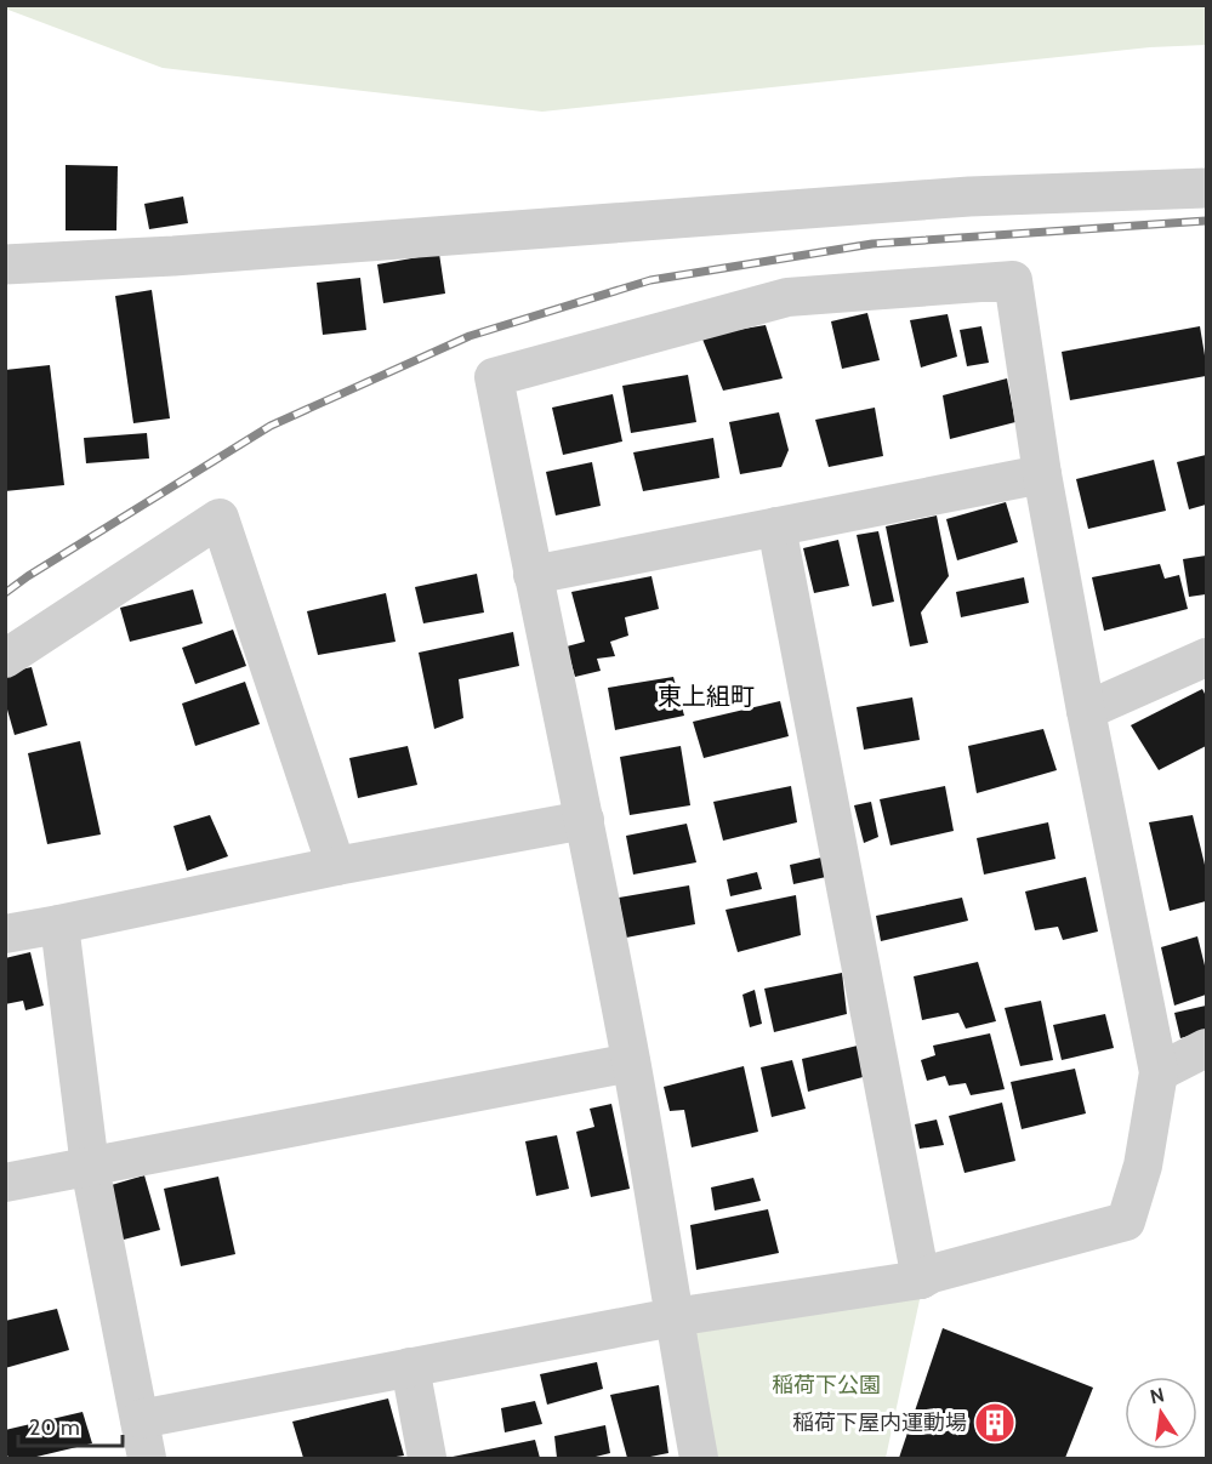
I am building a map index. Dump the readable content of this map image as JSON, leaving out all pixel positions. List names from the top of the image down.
{
  "districts": ["東上組町"],
  "parks": ["稲荷下公園"],
  "places": {
    "building": ["稲荷下屋内運動場"]
  },
  "scale_bar": "20 m",
  "north": "top"
}
